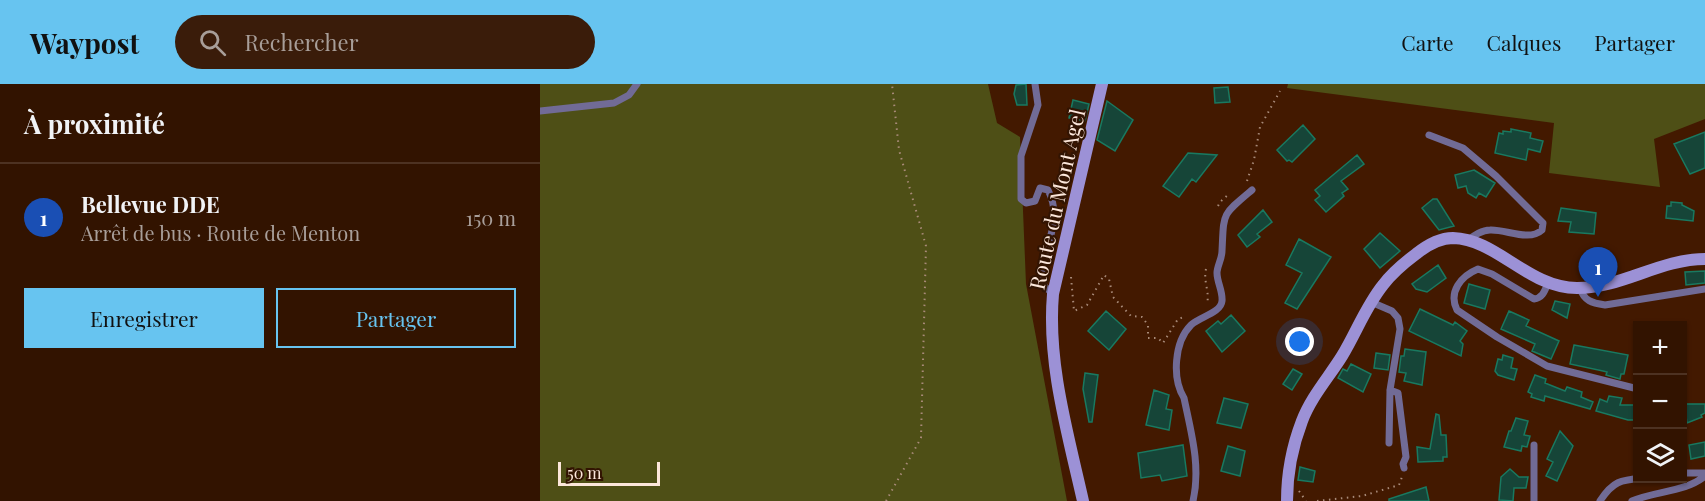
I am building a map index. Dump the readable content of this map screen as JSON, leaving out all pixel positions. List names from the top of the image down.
{
  "streets": {
    "main road": ["Route du Mont Agel"]
  },
  "scale_bar": "50 m",
  "page": {
    "header": "Waypost",
    "search": "Rechercher",
    "nav": ["Carte", "Calques", "Partager"],
    "heading": "À proximité",
    "list": [
      {
        "mark": "1",
        "name": "Bellevue DDE",
        "note": "Arrêt de bus · Route de Menton",
        "value": "150 m"
      }
    ],
    "pins": "1",
    "buttons": ["Enregistrer", "Partager"],
    "map_buttons": ["+", "−"],
    "scale": "50 m"
  }
}
